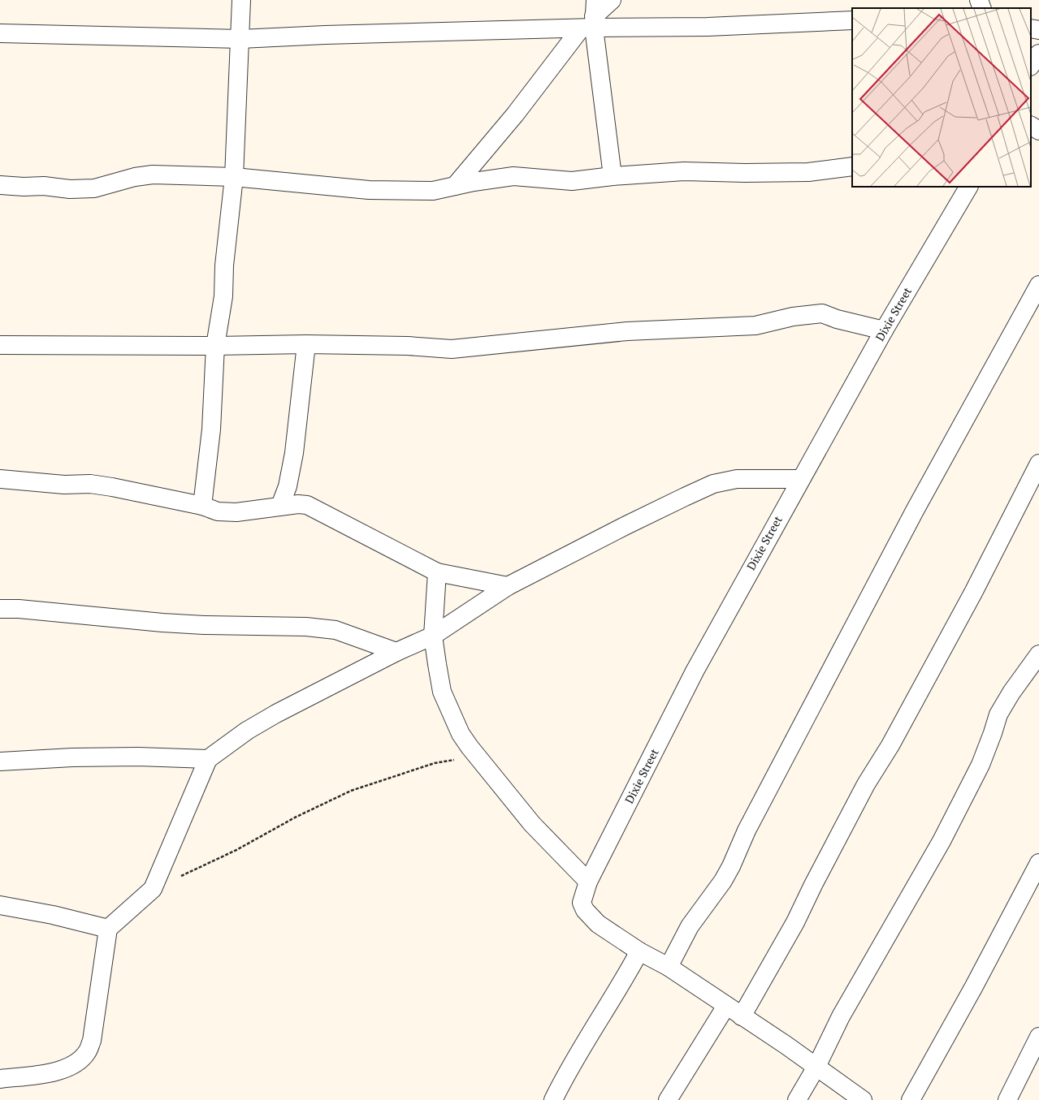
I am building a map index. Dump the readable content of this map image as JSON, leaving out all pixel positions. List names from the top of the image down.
{
  "streets": {
    "street": ["Dixie Street"]
  }
}
